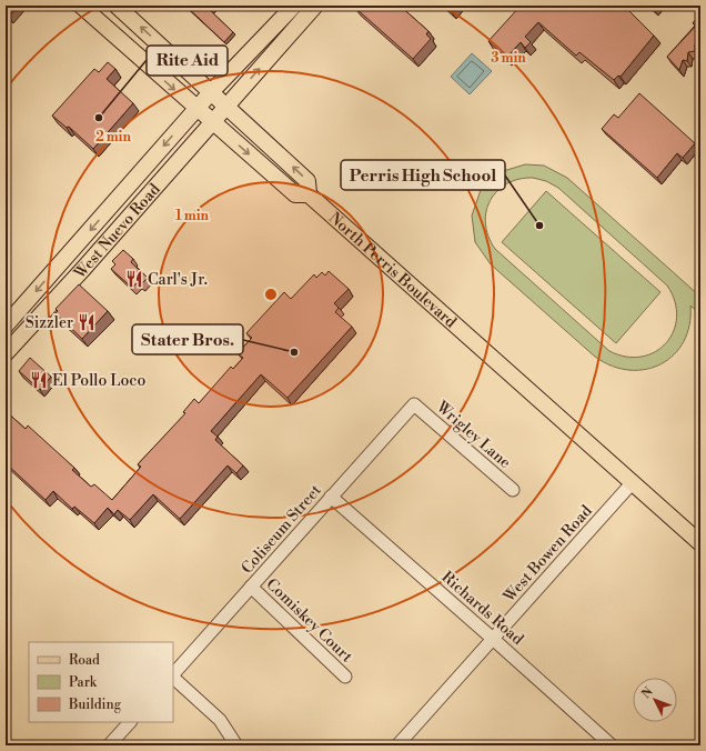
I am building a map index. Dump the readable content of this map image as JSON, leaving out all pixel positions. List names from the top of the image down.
{
  "streets": {
    "main road": ["West Nuevo Road", "North Perris Boulevard"],
    "street": [
      "Wrigley Lane",
      "Coliseum Street",
      "West Bowen Road",
      "Richards Road",
      "Comiskey Court"
    ]
  },
  "crossings": [
    ["West Nuevo Road", "North Perris Boulevard"],
    ["North Perris Boulevard", "West Bowen Road"],
    ["Wrigley Lane", "Coliseum Street"],
    ["Coliseum Street", "Richards Road"],
    ["Coliseum Street", "Comiskey Court"],
    ["West Bowen Road", "Richards Road"]
  ],
  "places": {
    "other": ["Rite Aid", "Perris High School", "Stater Bros."],
    "restaurant": ["Carl's Jr.", "Sizzler", "El Pollo Loco"]
  },
  "legend": ["Road", "Park", "Building"],
  "north": "top left",
  "rings": ["3 min", "2 min", "1 min"]
}
